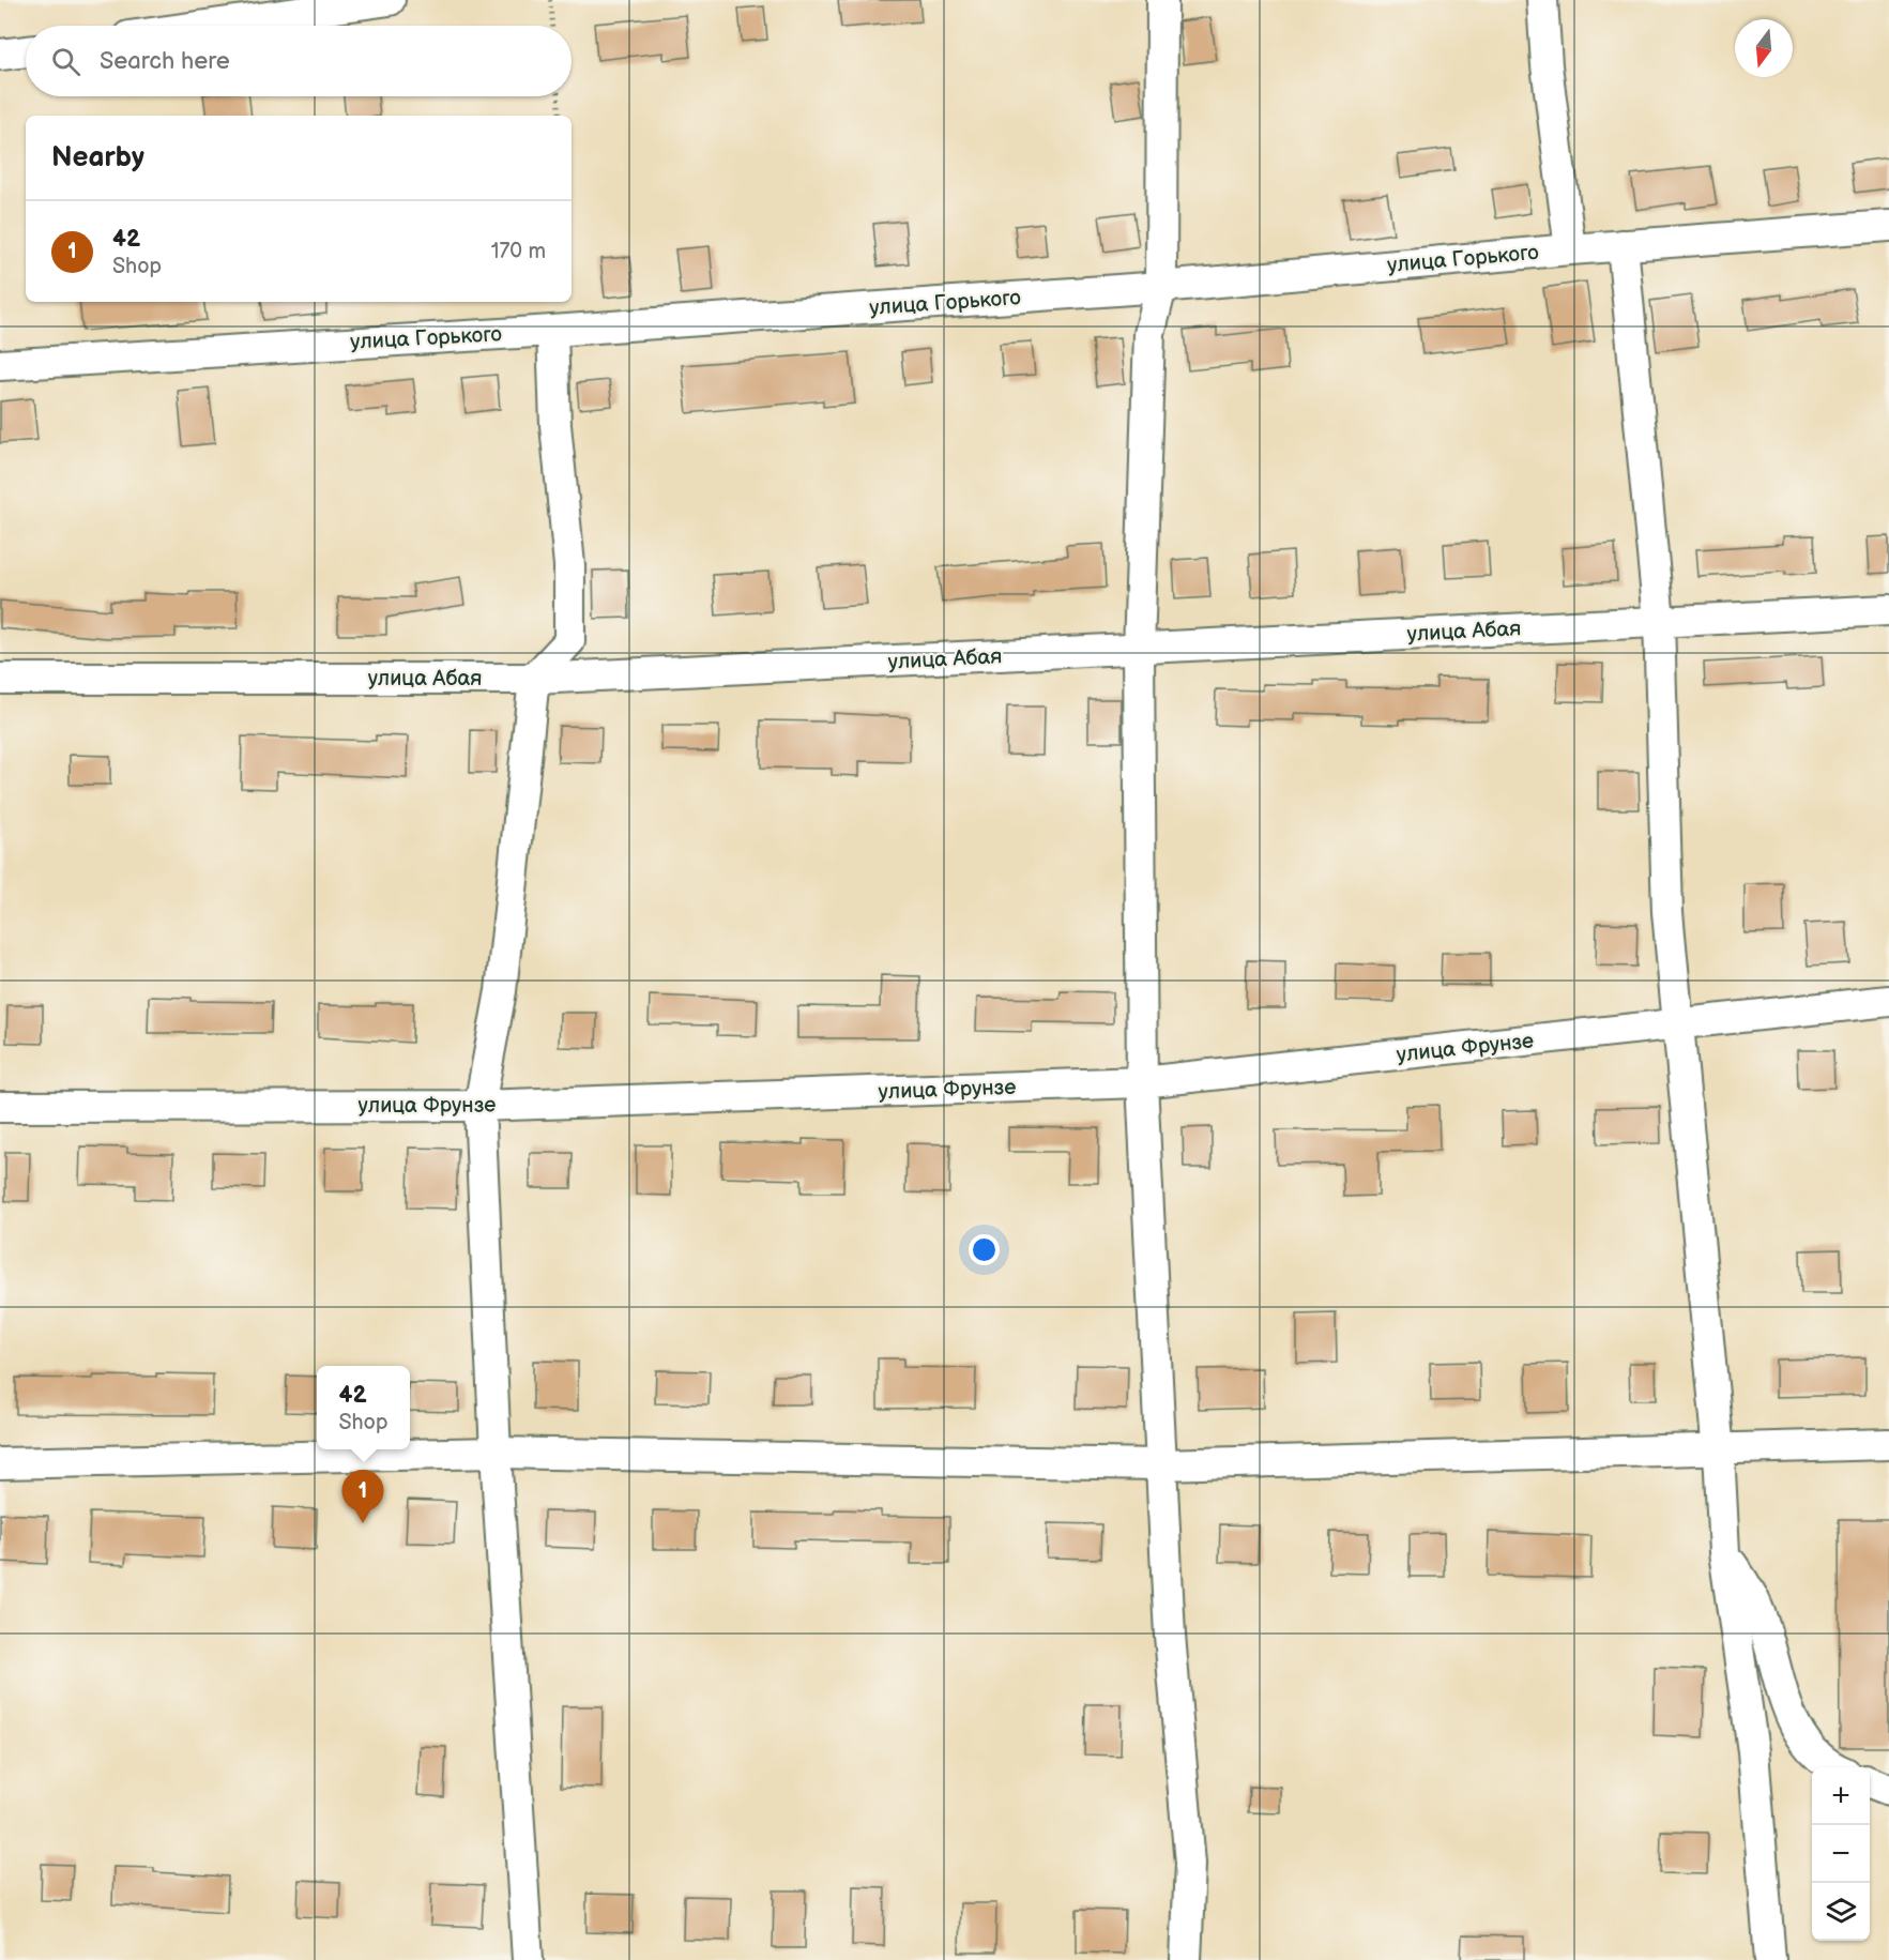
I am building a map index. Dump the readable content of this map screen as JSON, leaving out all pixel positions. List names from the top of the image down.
{
  "streets": {
    "street": ["улица Горького", "улица Абая", "улица Фрунзе"]
  },
  "north": "bottom",
  "page": {
    "search": "Search here",
    "heading": "Nearby",
    "list": [
      {
        "mark": "1",
        "name": "42",
        "note": "Shop",
        "value": "170 m"
      }
    ],
    "popup": ["42", "Shop"],
    "pins": "1",
    "map_buttons": ["+", "−"]
  }
}
